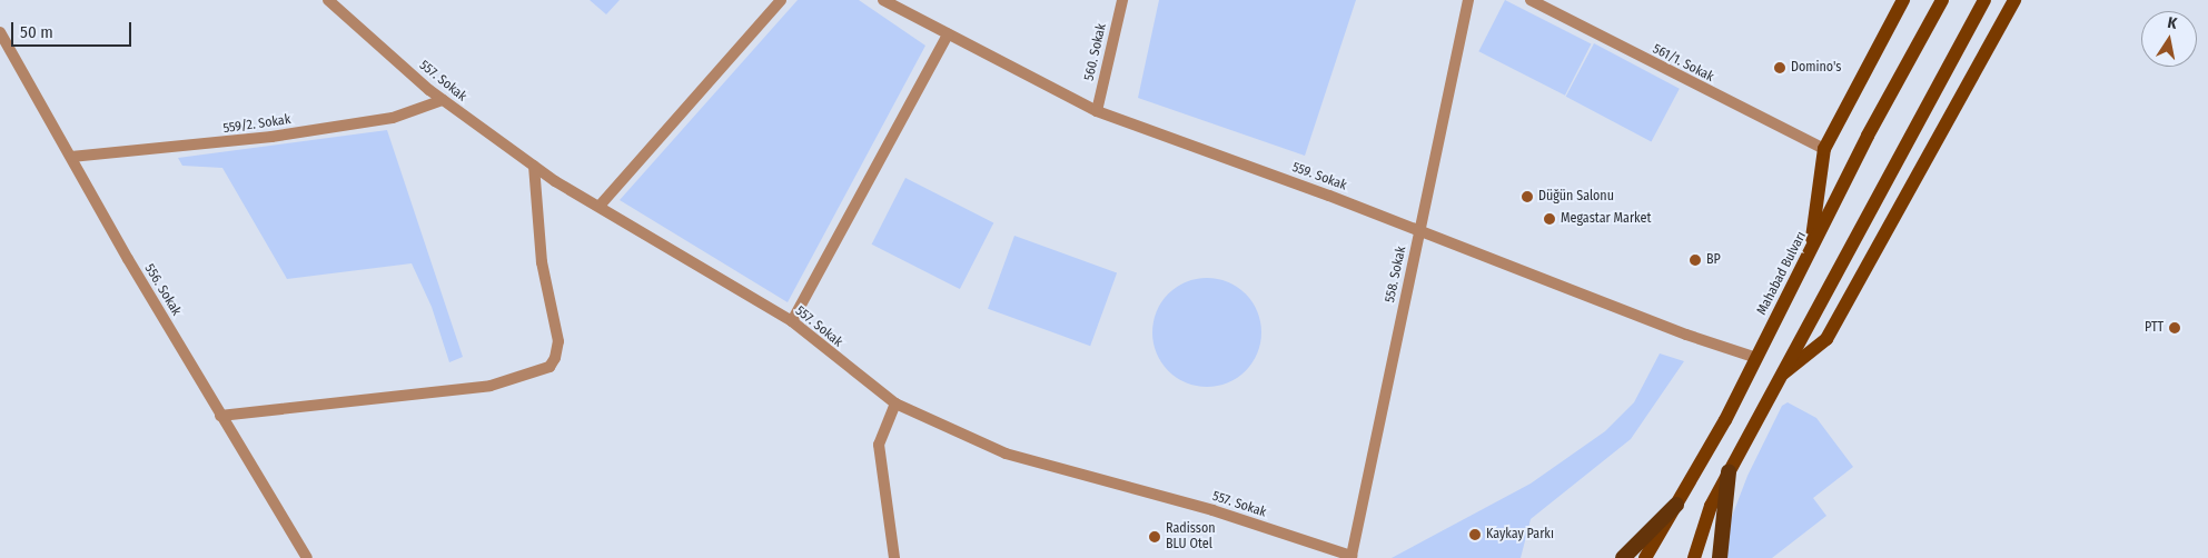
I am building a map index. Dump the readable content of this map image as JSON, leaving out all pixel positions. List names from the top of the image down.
{
  "streets": {
    "main road": ["Mahabad Bulvarı"],
    "street": [
      "560. Sokak",
      "561/1. Sokak",
      "557. Sokak",
      "559/2. Sokak",
      "559. Sokak",
      "558. Sokak",
      "556. Sokak"
    ]
  },
  "crossings": [
    ["560. Sokak", "559. Sokak"],
    ["557. Sokak", "559/2. Sokak"],
    ["557. Sokak", "558. Sokak"],
    ["559/2. Sokak", "556. Sokak"],
    ["559. Sokak", "Mahabad Bulvarı"],
    ["559. Sokak", "558. Sokak"]
  ],
  "places": [
    "Domino's",
    "Düğün Salonu",
    "Megastar Market",
    "BP",
    "PTT",
    "Kaykay Parkı",
    "Radisson BLU Otel"
  ],
  "scale_bar": "50 m",
  "north": "top"
}
